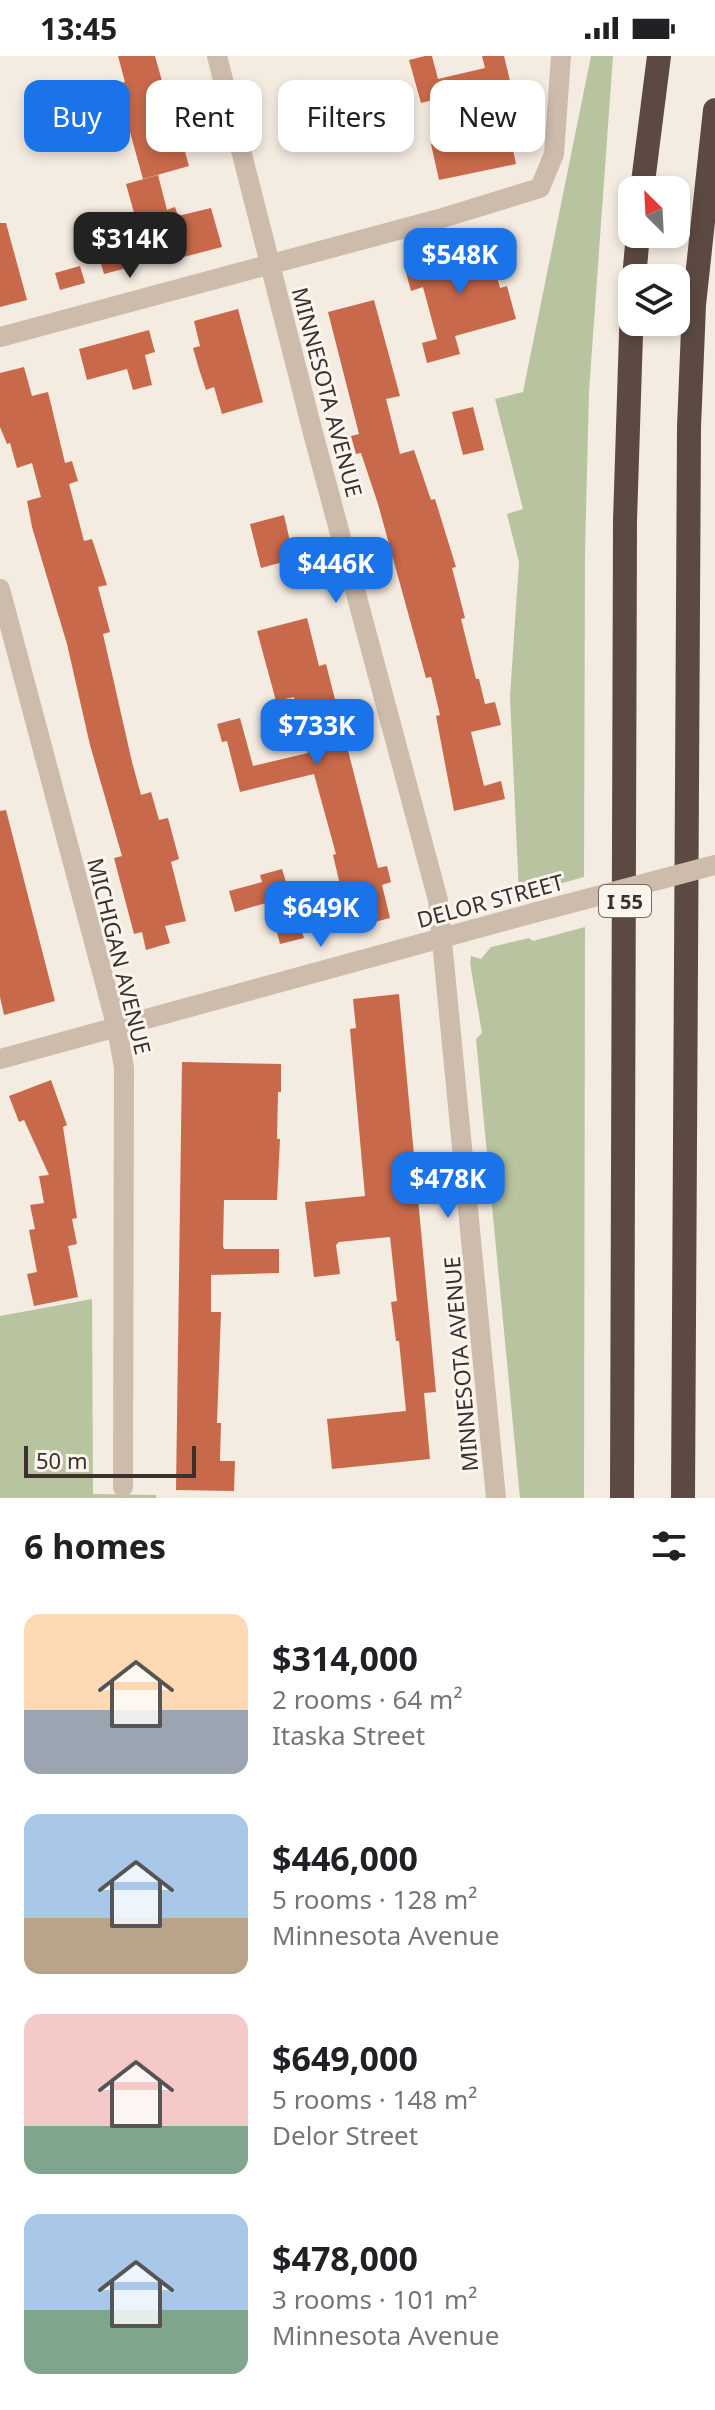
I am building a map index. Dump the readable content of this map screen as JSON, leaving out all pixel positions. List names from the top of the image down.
{
  "streets": {
    "highway": ["I 55"],
    "street": ["MINNESOTA AVENUE", "DELOR STREET", "MICHIGAN AVENUE"]
  },
  "crossings": [
    ["MINNESOTA AVENUE", "DELOR STREET"],
    ["DELOR STREET", "MICHIGAN AVENUE"]
  ],
  "scale_bar": "50 m",
  "north": "top left",
  "page": {
    "status": "13:45",
    "chip": [
      "Buy",
      "Rent",
      "Filters",
      "New"
    ],
    "price": [
      "$314K",
      "$548K",
      "$446K",
      "$733K",
      "$649K",
      "$478K"
    ],
    "scale": "50 m",
    "heading": "6 homes",
    "list": [
      {
        "name": "$314,000",
        "note": "2 rooms · 64 m² · Itaska Street"
      },
      {
        "name": "$446,000",
        "note": "5 rooms · 128 m² · Minnesota Avenue"
      },
      {
        "name": "$649,000",
        "note": "5 rooms · 148 m² · Delor Street"
      },
      {
        "name": "$478,000",
        "note": "3 rooms · 101 m² · Minnesota Avenue"
      }
    ]
  }
}
